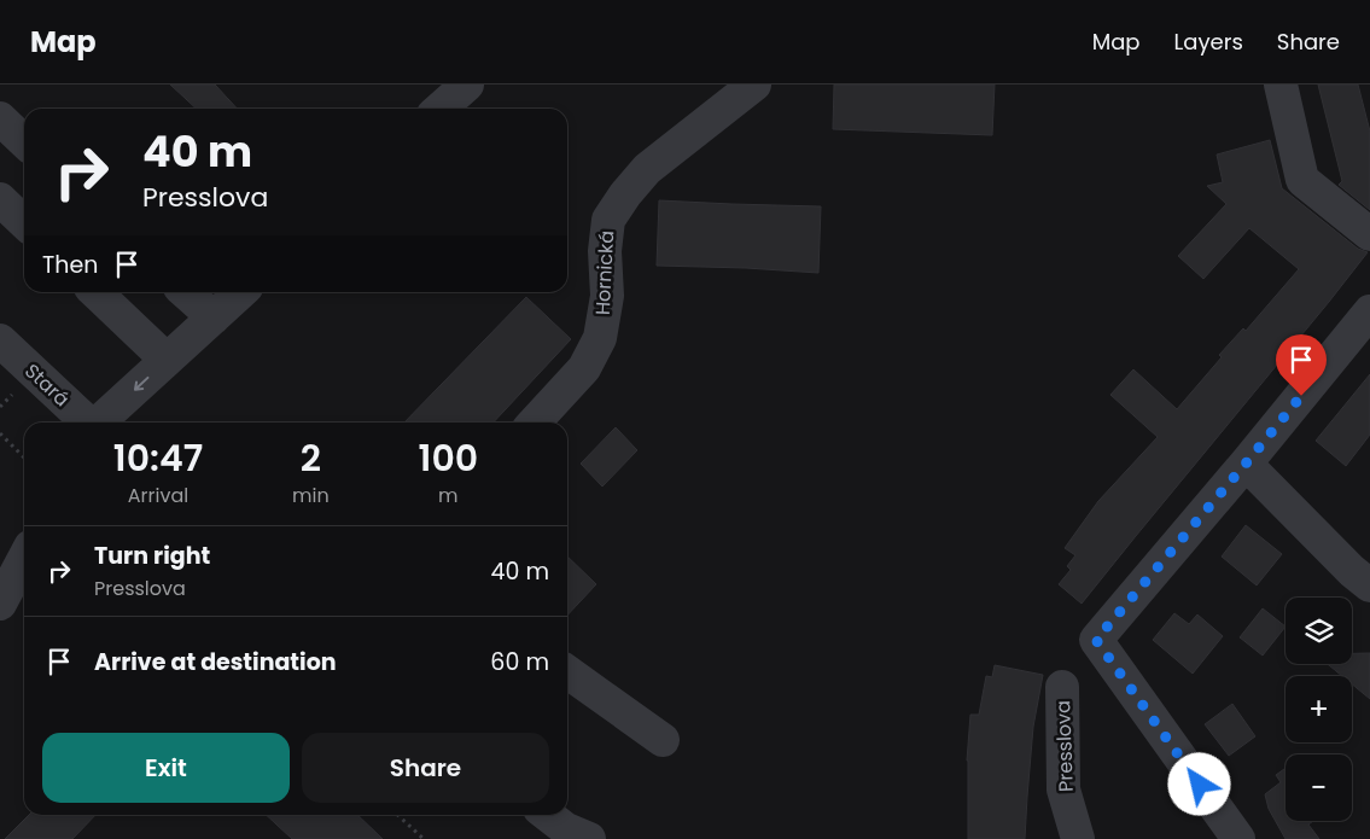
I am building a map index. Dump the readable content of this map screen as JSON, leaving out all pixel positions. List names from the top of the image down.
{
  "streets": {
    "street": ["Hornická", "Stará", "Presslova"]
  },
  "page": {
    "header": "Map",
    "nav": ["Map", "Layers", "Share"],
    "turn": ["40 m", "Presslova"],
    "then": "Then",
    "eta": [
      "10:47",
      "Arrival",
      "2",
      "min",
      "100",
      "m"
    ],
    "list": [
      {
        "name": "Turn right",
        "note": "Presslova",
        "value": "40 m"
      },
      {
        "name": "Arrive at destination",
        "value": "60 m"
      }
    ],
    "map_buttons": ["+", "−"],
    "buttons": ["Exit", "Share"]
  }
}
